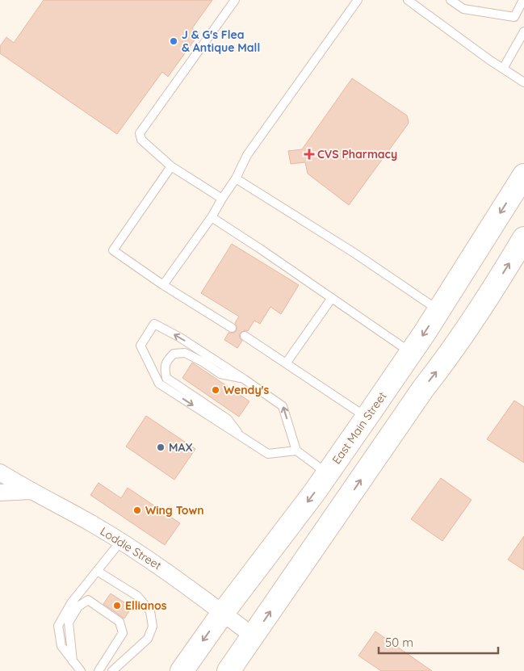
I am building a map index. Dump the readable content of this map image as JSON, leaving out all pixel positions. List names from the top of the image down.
{
  "streets": {
    "main road": ["East Main Street"],
    "street": ["Loddie Street"]
  },
  "crossings": [
    ["East Main Street", "Loddie Street"]
  ],
  "places": {
    "other": [
      "J & G's Flea & Antique Mall",
      "Wendy's",
      "MAX",
      "Wing Town",
      "Ellianos"
    ],
    "health": ["CVS Pharmacy"]
  },
  "scale_bar": "50 m"
}
